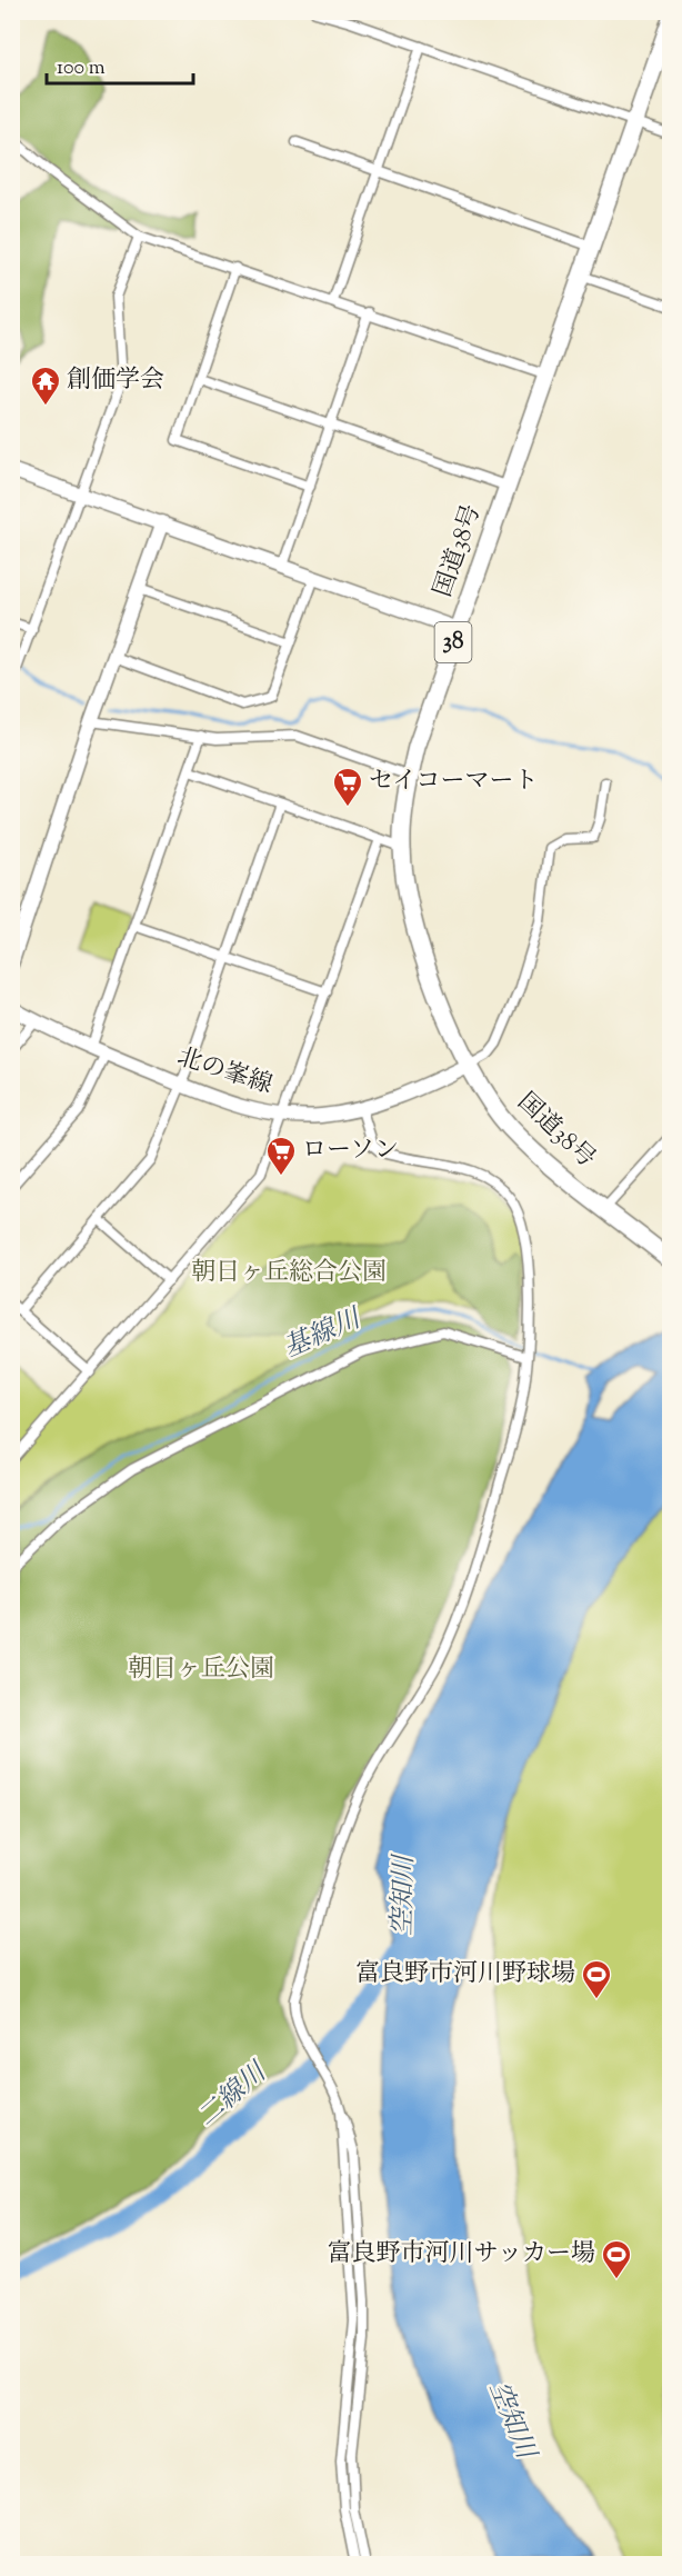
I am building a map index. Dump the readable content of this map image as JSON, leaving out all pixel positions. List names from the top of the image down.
{
  "streets": {
    "highway": ["国道38号", "38"],
    "street": ["北の峯線"]
  },
  "crossings": [
    ["国道38号", "北の峯線"]
  ],
  "water": ["基線川", "空知川", "二線川"],
  "parks": ["朝日ヶ丘総合公園", "朝日ヶ丘公園"],
  "places": {
    "temple": ["創価学会"],
    "supermarket": ["セイコーマート", "ローソン"],
    "sports": ["富良野市河川野球場", "富良野市河川サッカー場"]
  },
  "scale_bar": "100 m"
}
